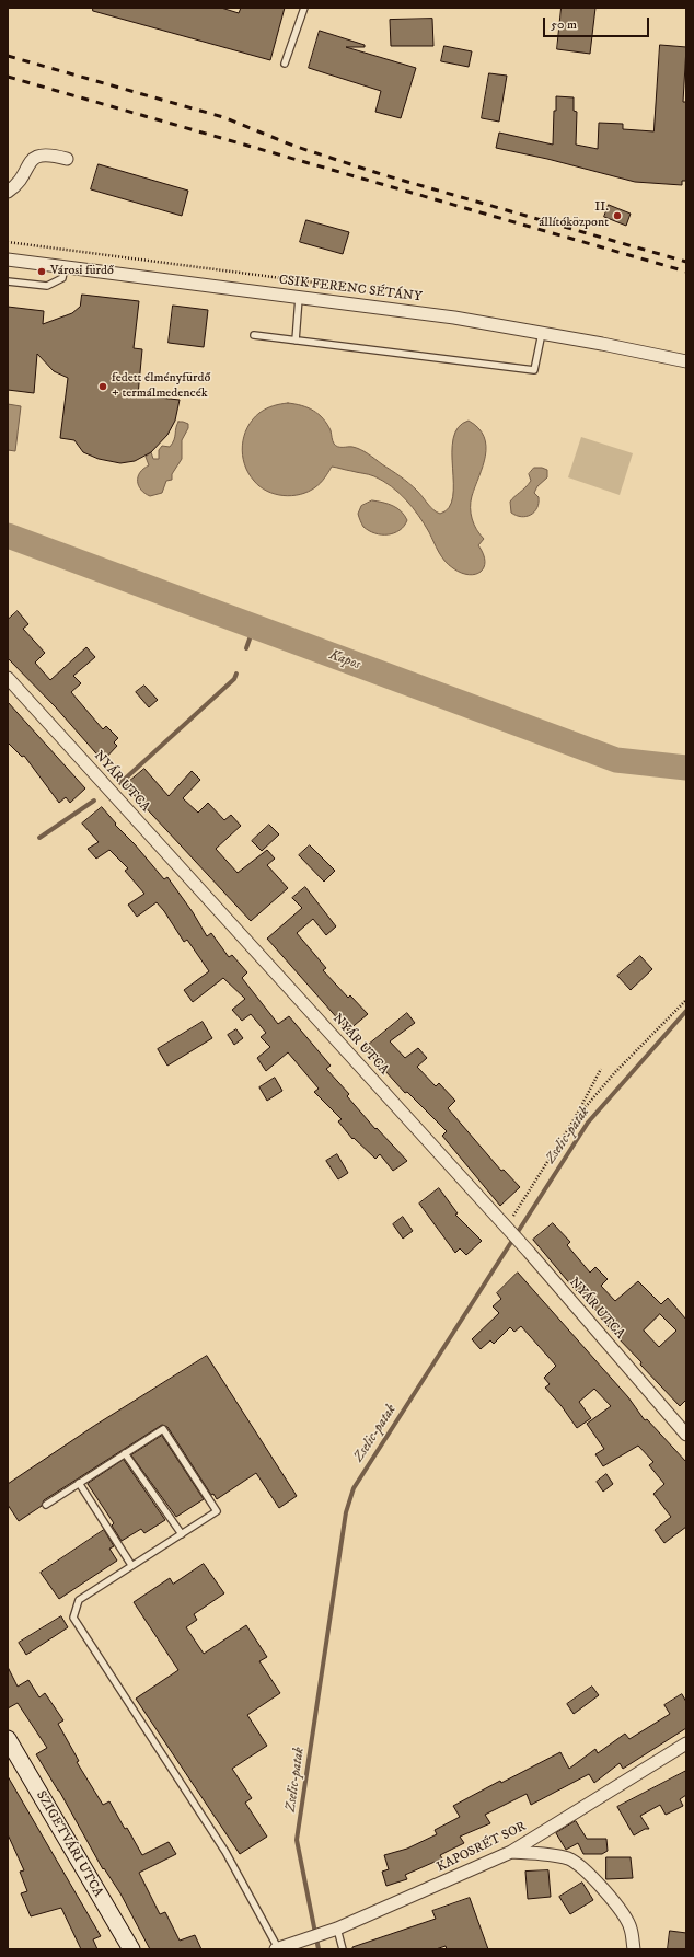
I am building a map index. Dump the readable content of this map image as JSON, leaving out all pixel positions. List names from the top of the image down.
{
  "streets": {
    "street": [
      "CSIK FERENC SÉTÁNY",
      "NYÁR UTCA",
      "SZIGETVÁRI UTCA",
      "KAPOSRÉT SOR"
    ]
  },
  "water": ["Kapos", "Zselic-patak"],
  "places": ["II. állítóközpont", "Városi fürdő", "fedett élményfürdő + termálmedencék"],
  "scale_bar": "50 m"
}
